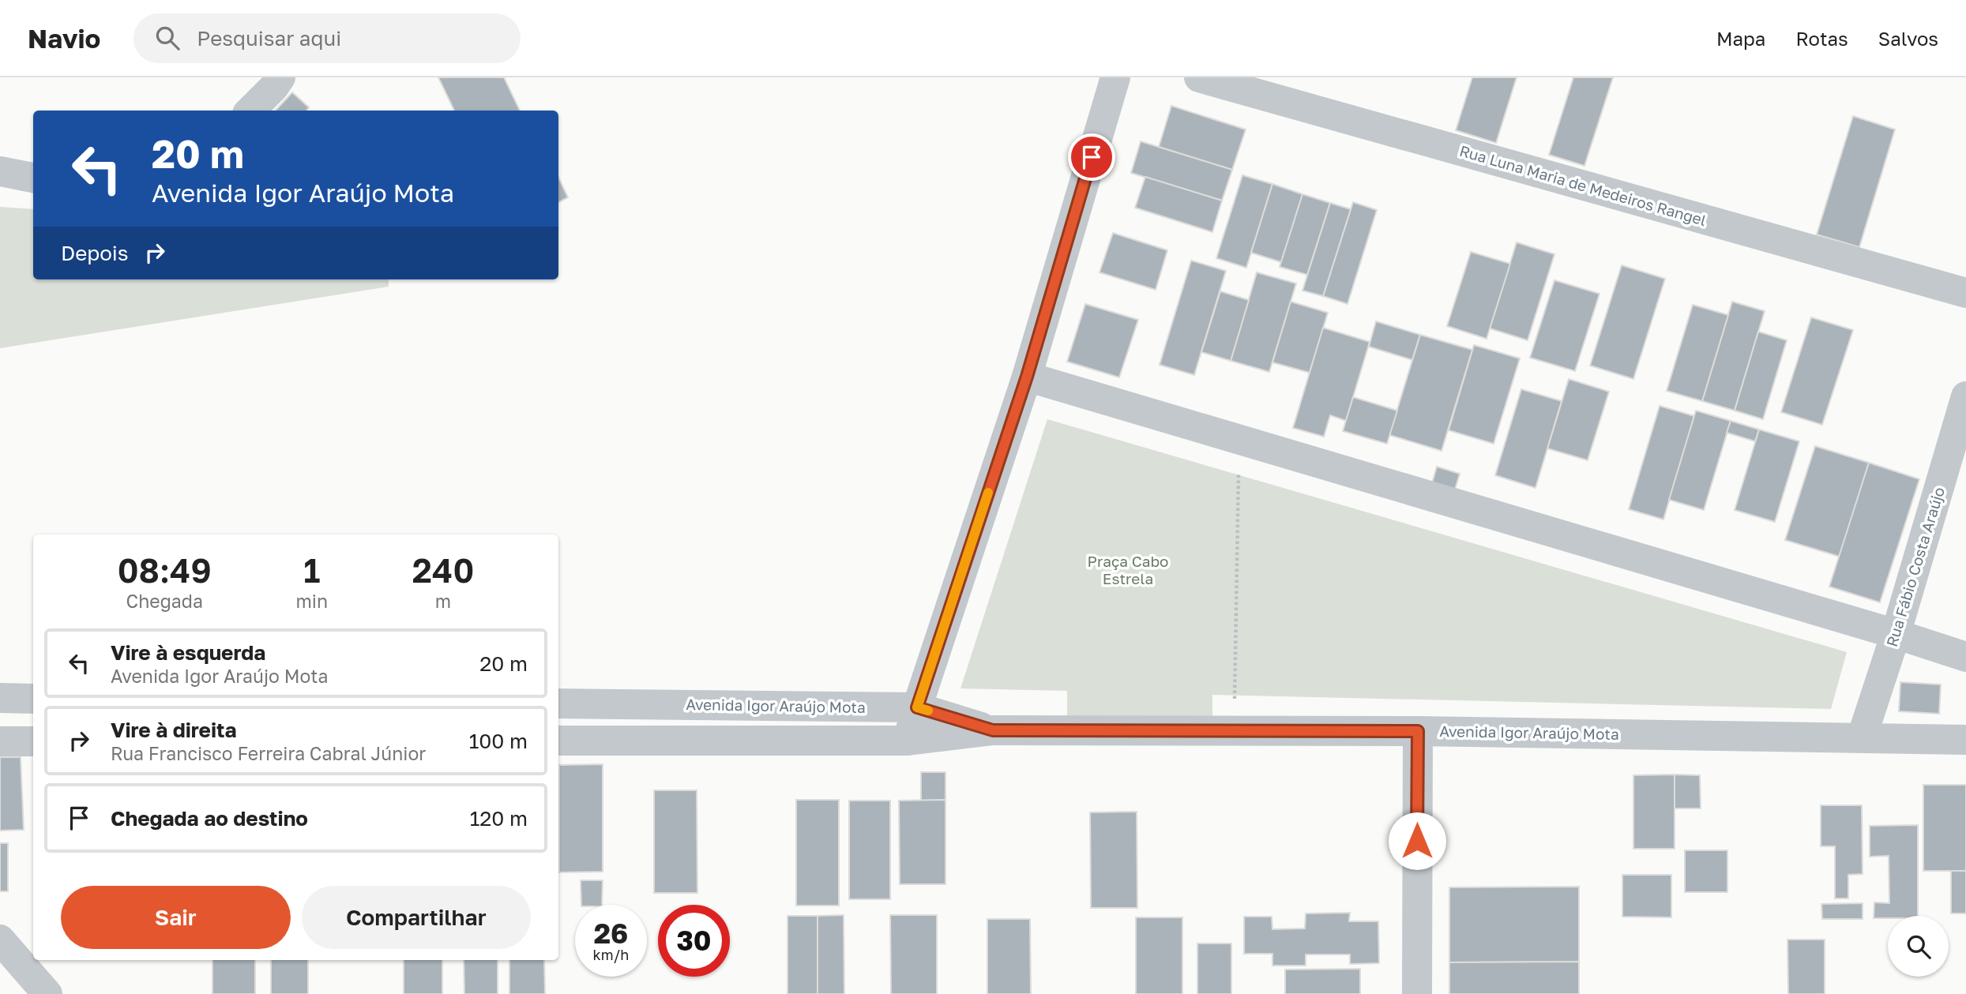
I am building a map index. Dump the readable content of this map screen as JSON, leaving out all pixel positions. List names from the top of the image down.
{
  "streets": {
    "street": ["Rua Luna Maria de Medeiros Rangel", "Rua Fábio Costa Araújo", "Avenida Igor Araújo Mota"]
  },
  "crossings": [
    ["Rua Fábio Costa Araújo", "Avenida Igor Araújo Mota"]
  ],
  "parks": ["Praça Cabo Estrela"],
  "page": {
    "header": "Navio",
    "search": "Pesquisar aqui",
    "nav": ["Mapa", "Rotas", "Salvos"],
    "turn": ["20 m", "Avenida Igor Araújo Mota"],
    "then": "Depois",
    "eta": [
      "08:49",
      "Chegada",
      "1",
      "min",
      "240",
      "m"
    ],
    "list": [
      {
        "name": "Vire à esquerda",
        "note": "Avenida Igor Araújo Mota",
        "value": "20 m"
      },
      {
        "name": "Vire à direita",
        "note": "Rua Francisco Ferreira Cabral Júnior",
        "value": "100 m"
      },
      {
        "name": "Chegada ao destino",
        "value": "120 m"
      }
    ],
    "buttons": ["Sair", "Compartilhar"],
    "speed": "26 km/h",
    "limit": "30"
  }
}
